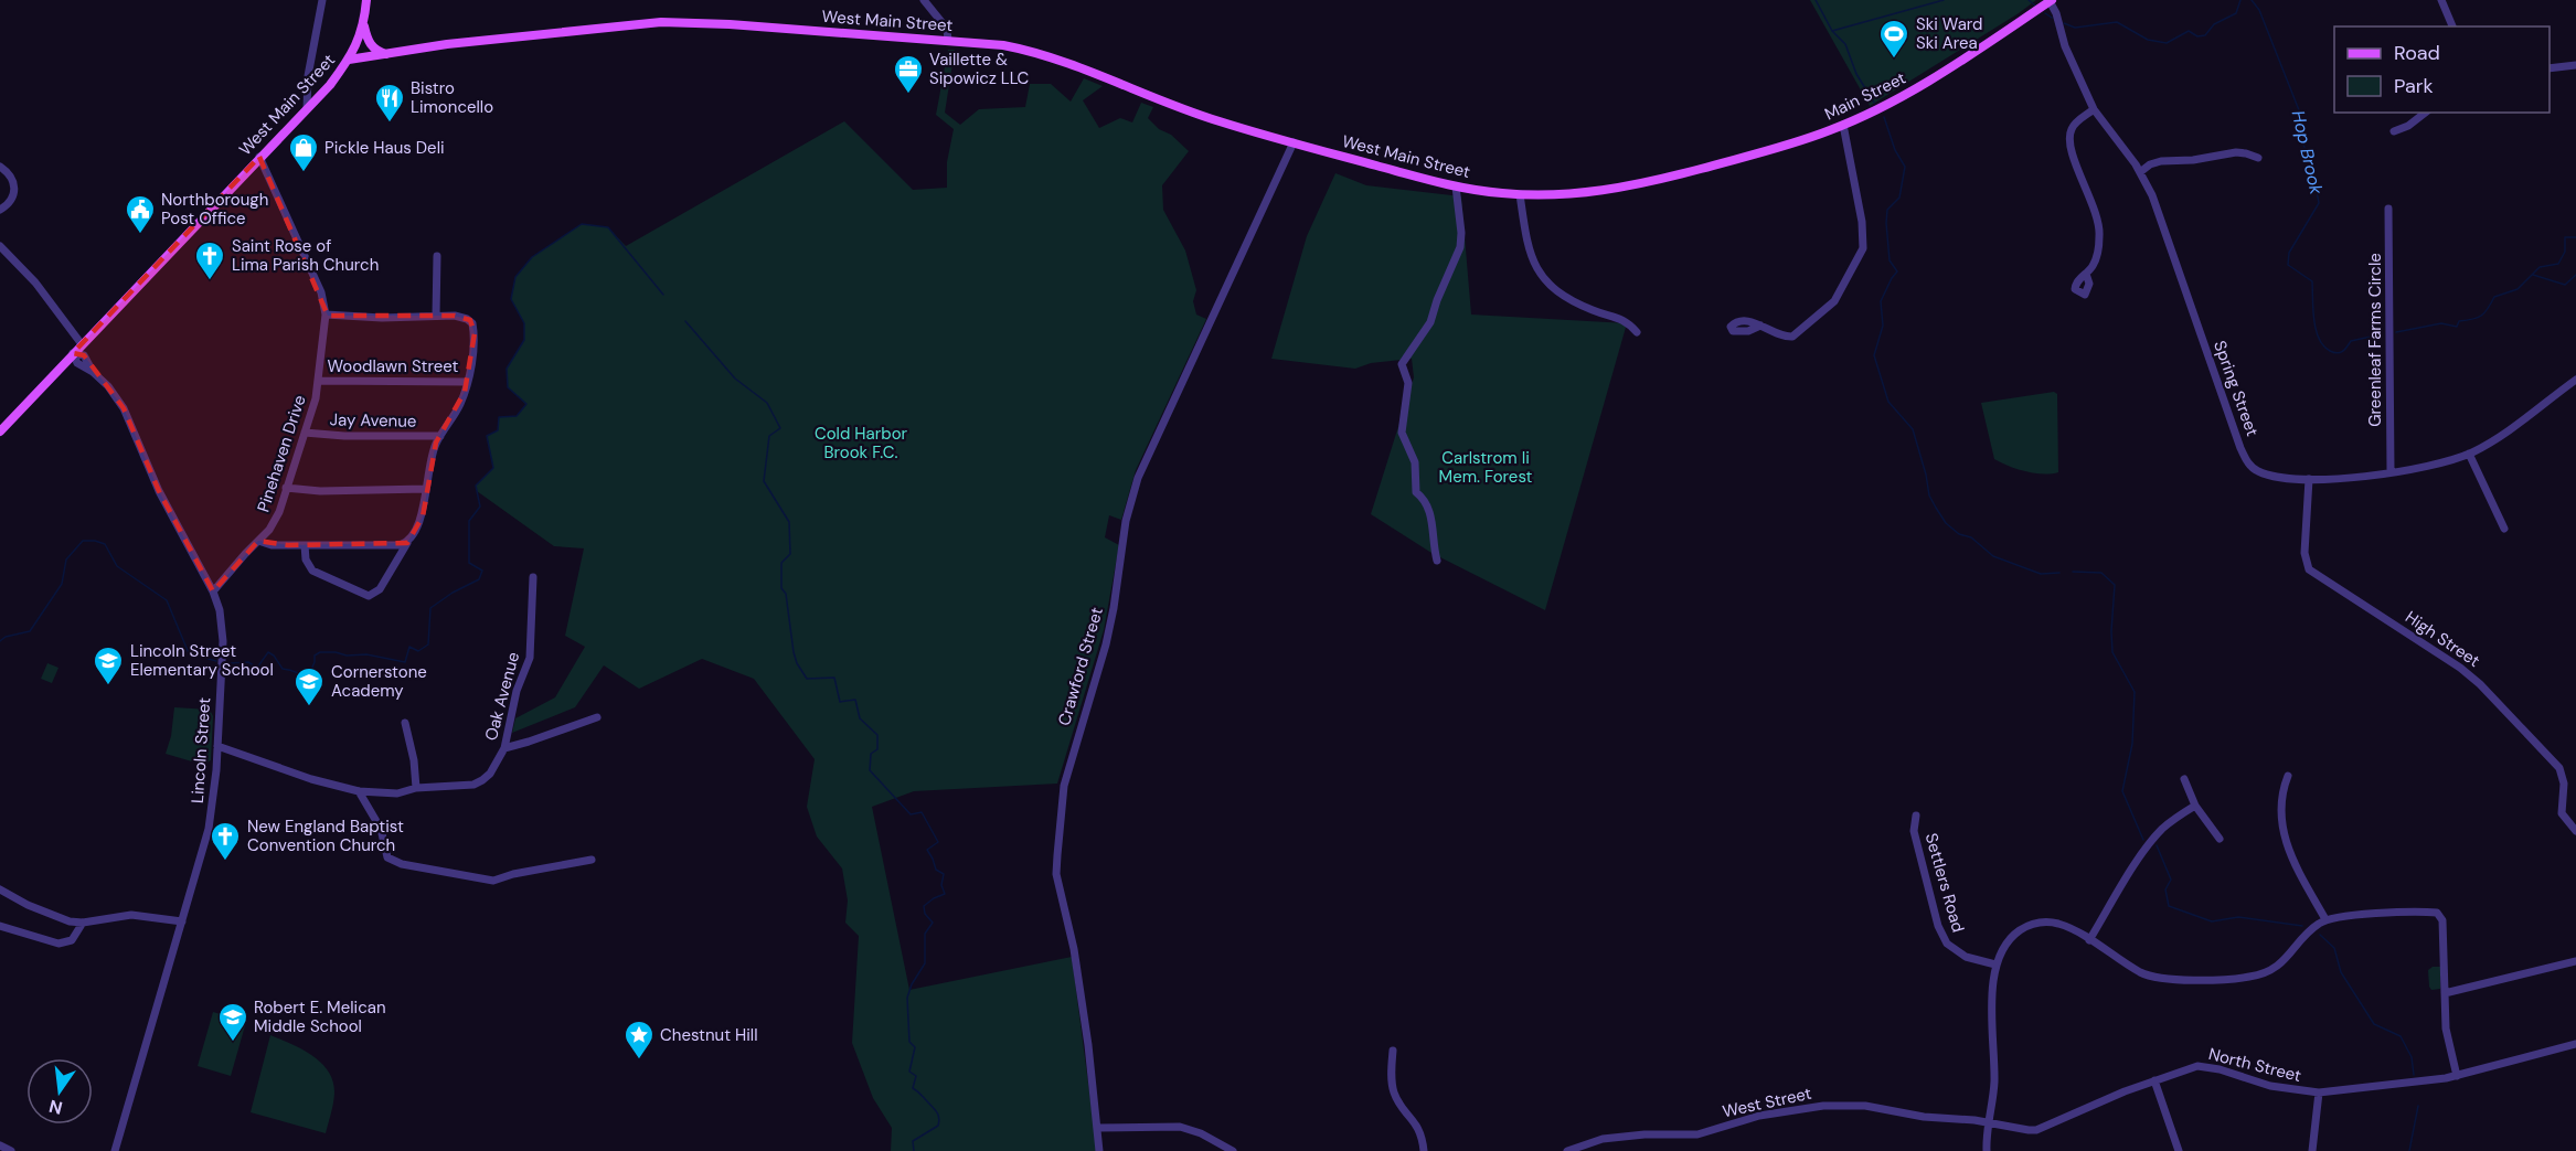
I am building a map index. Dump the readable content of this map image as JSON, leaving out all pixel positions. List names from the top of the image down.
{
  "streets": {
    "main road": ["West Main Street", "Main Street"],
    "street": [
      "Greenleaf Farms Circle",
      "Woodlawn Street",
      "Spring Street",
      "Jay Avenue",
      "Pinehaven Drive",
      "High Street",
      "Crawford Street",
      "Oak Avenue",
      "Lincoln Street",
      "Settlers Road",
      "North Street",
      "West Street"
    ]
  },
  "crossings": [
    ["West Main Street", "Main Street"],
    ["West Main Street", "Pinehaven Drive"],
    ["West Main Street", "Crawford Street"],
    ["West Main Street", "Lincoln Street"],
    ["Main Street", "Spring Street"],
    ["Greenleaf Farms Circle", "Spring Street"],
    ["Woodlawn Street", "Pinehaven Drive"],
    ["Spring Street", "High Street"],
    ["Jay Avenue", "Pinehaven Drive"],
    ["Pinehaven Drive", "Lincoln Street"],
    ["Oak Avenue", "Lincoln Street"],
    ["North Street", "West Street"]
  ],
  "water": ["Hop Brook"],
  "parks": ["Cold Harbor Brook F.C.", "Carlstrom Ii Mem. Forest"],
  "places": {
    "sports": ["Ski Ward Ski Area"],
    "office": ["Vaillette & Sipowicz LLC"],
    "restaurant": ["Bistro Limoncello"],
    "shop": ["Pickle Haus Deli"],
    "public building": ["Northborough Post Office"],
    "church": ["Saint Rose of Lima Parish Church", "New England Baptist Convention Church"],
    "school or university": ["Lincoln Street Elementary School", "Cornerstone Academy", "Robert E. Melican Middle School"],
    "place": ["Chestnut Hill"]
  },
  "legend": ["Road", "Park"],
  "north": "bottom"
}
